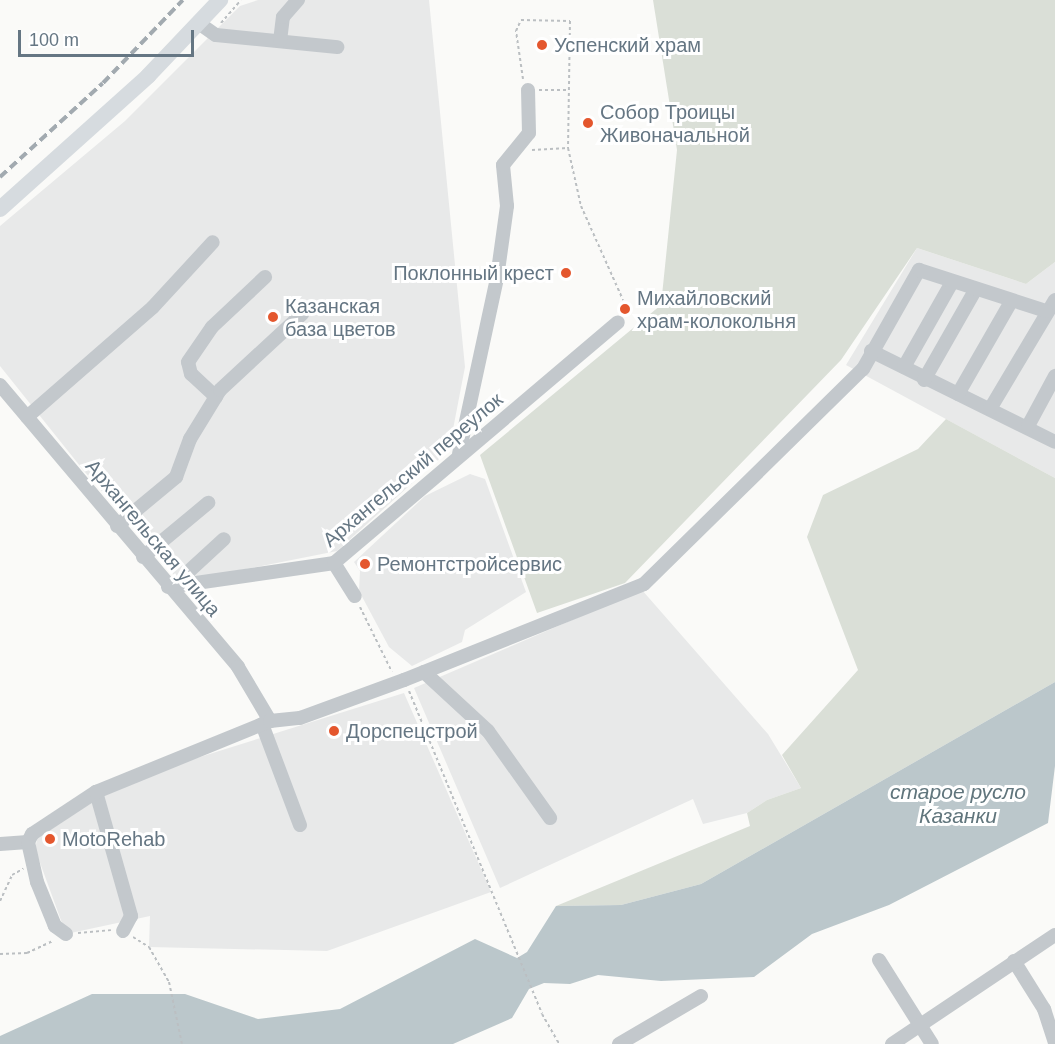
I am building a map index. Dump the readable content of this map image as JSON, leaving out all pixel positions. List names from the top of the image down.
{
  "streets": {
    "street": ["Архангельский переулок", "Архангельская улица"]
  },
  "crossings": [
    ["Архангельский переулок", "Архангельская улица"]
  ],
  "water": ["старое русло Казанки"],
  "places": [
    "Успенский храм",
    "Собор Троицы Живоначальной",
    "Поклонный крест",
    "Михайловский храм-колокольня",
    "Казанская база цветов",
    "Ремонтстройсервис",
    "Дорспецстрой",
    "MotoRehab"
  ],
  "scale_bar": "100 m"
}
